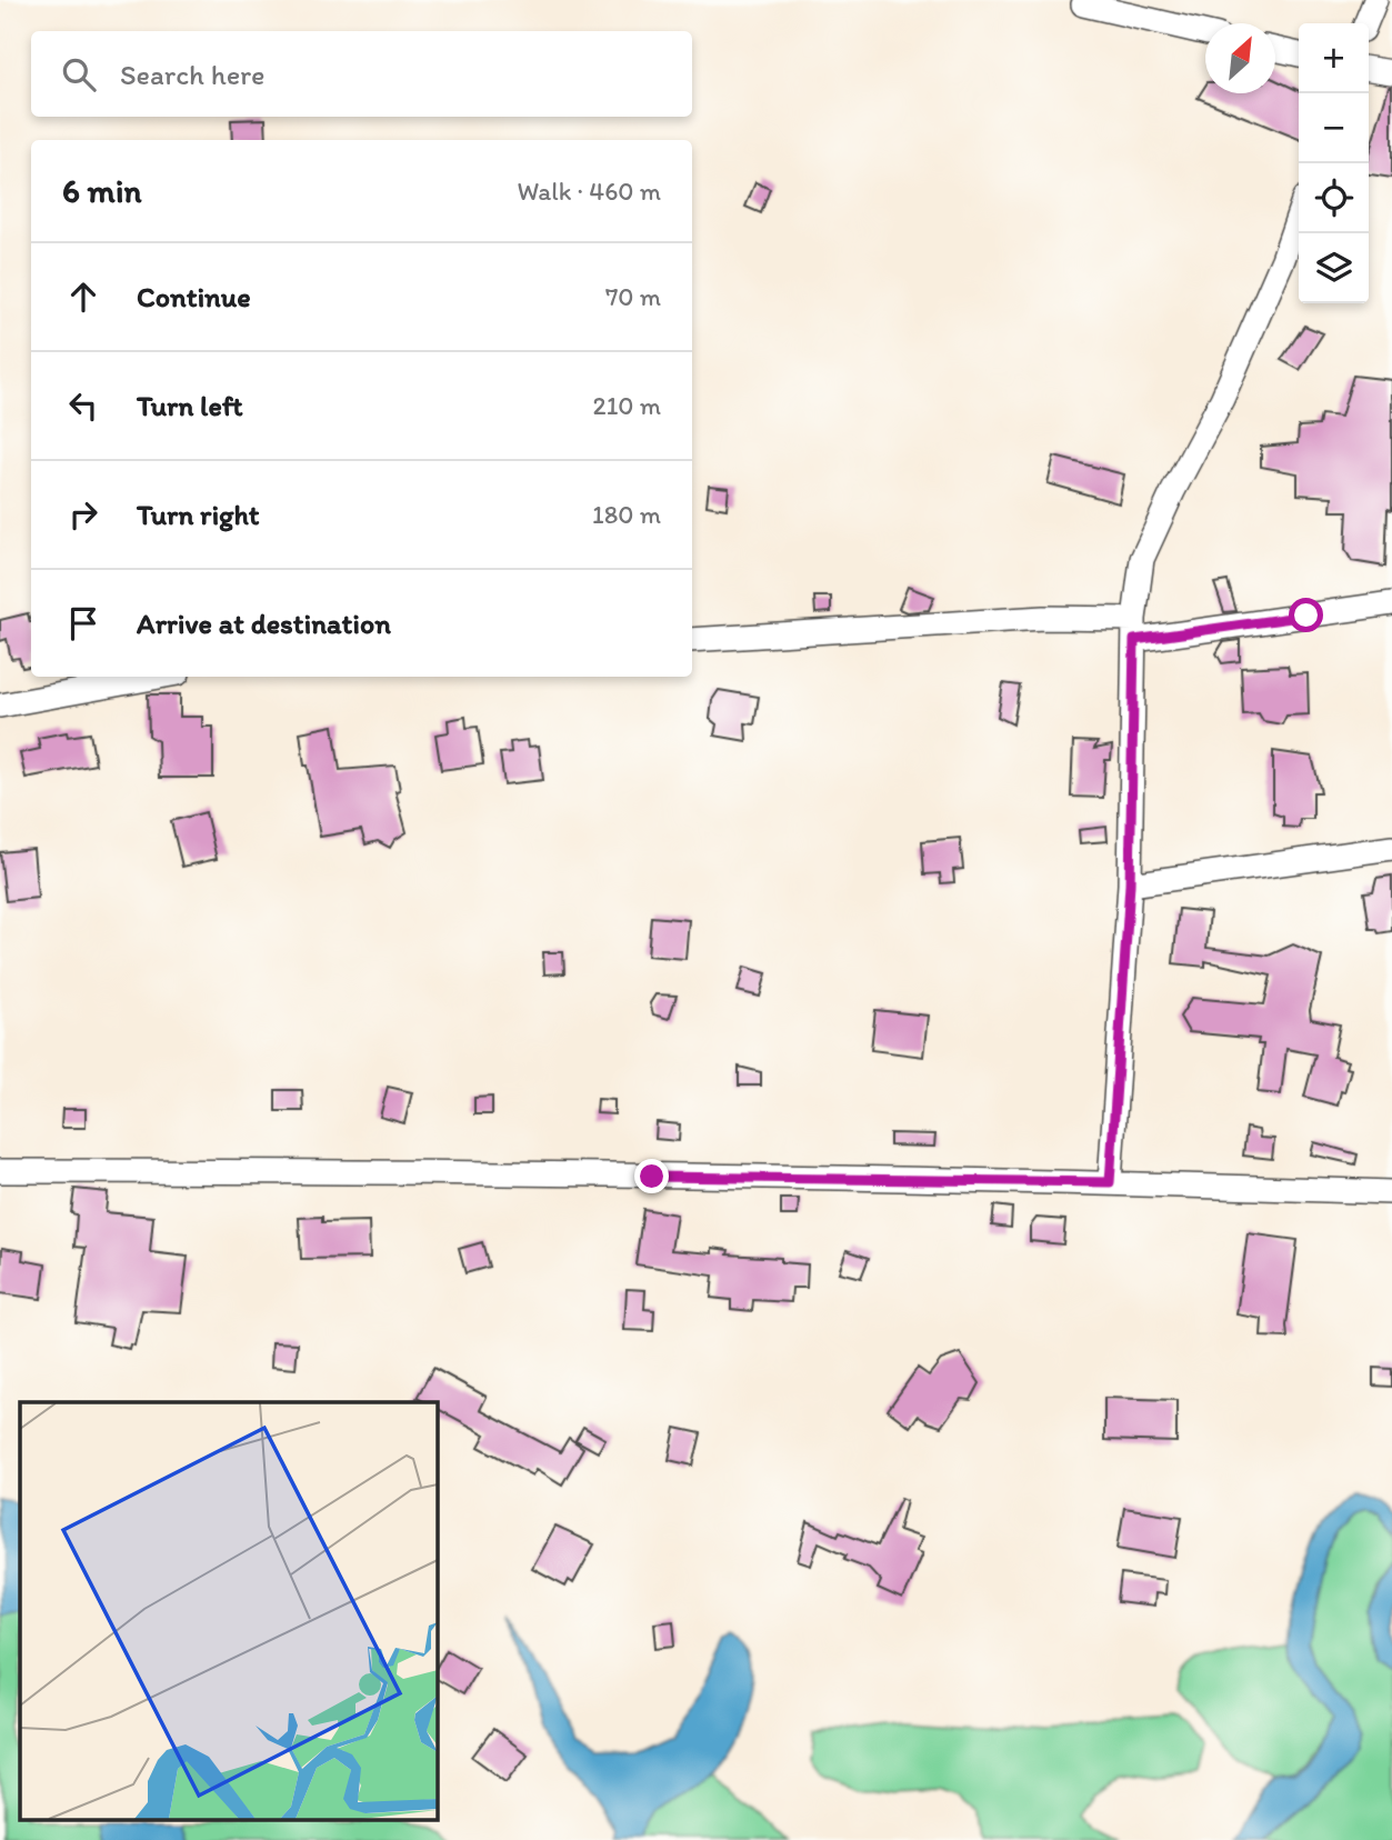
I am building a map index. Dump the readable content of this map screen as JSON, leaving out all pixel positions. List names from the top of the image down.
{
  "north": "top right",
  "page": {
    "map_buttons": ["+", "−"],
    "search": "Search here",
    "heading": ["6 min", "Walk · 460 m"],
    "list": [
      ["Continue", "70 m"],
      ["Turn left", "210 m"],
      ["Turn right", "180 m"],
      "Arrive at destination"
    ]
  }
}
